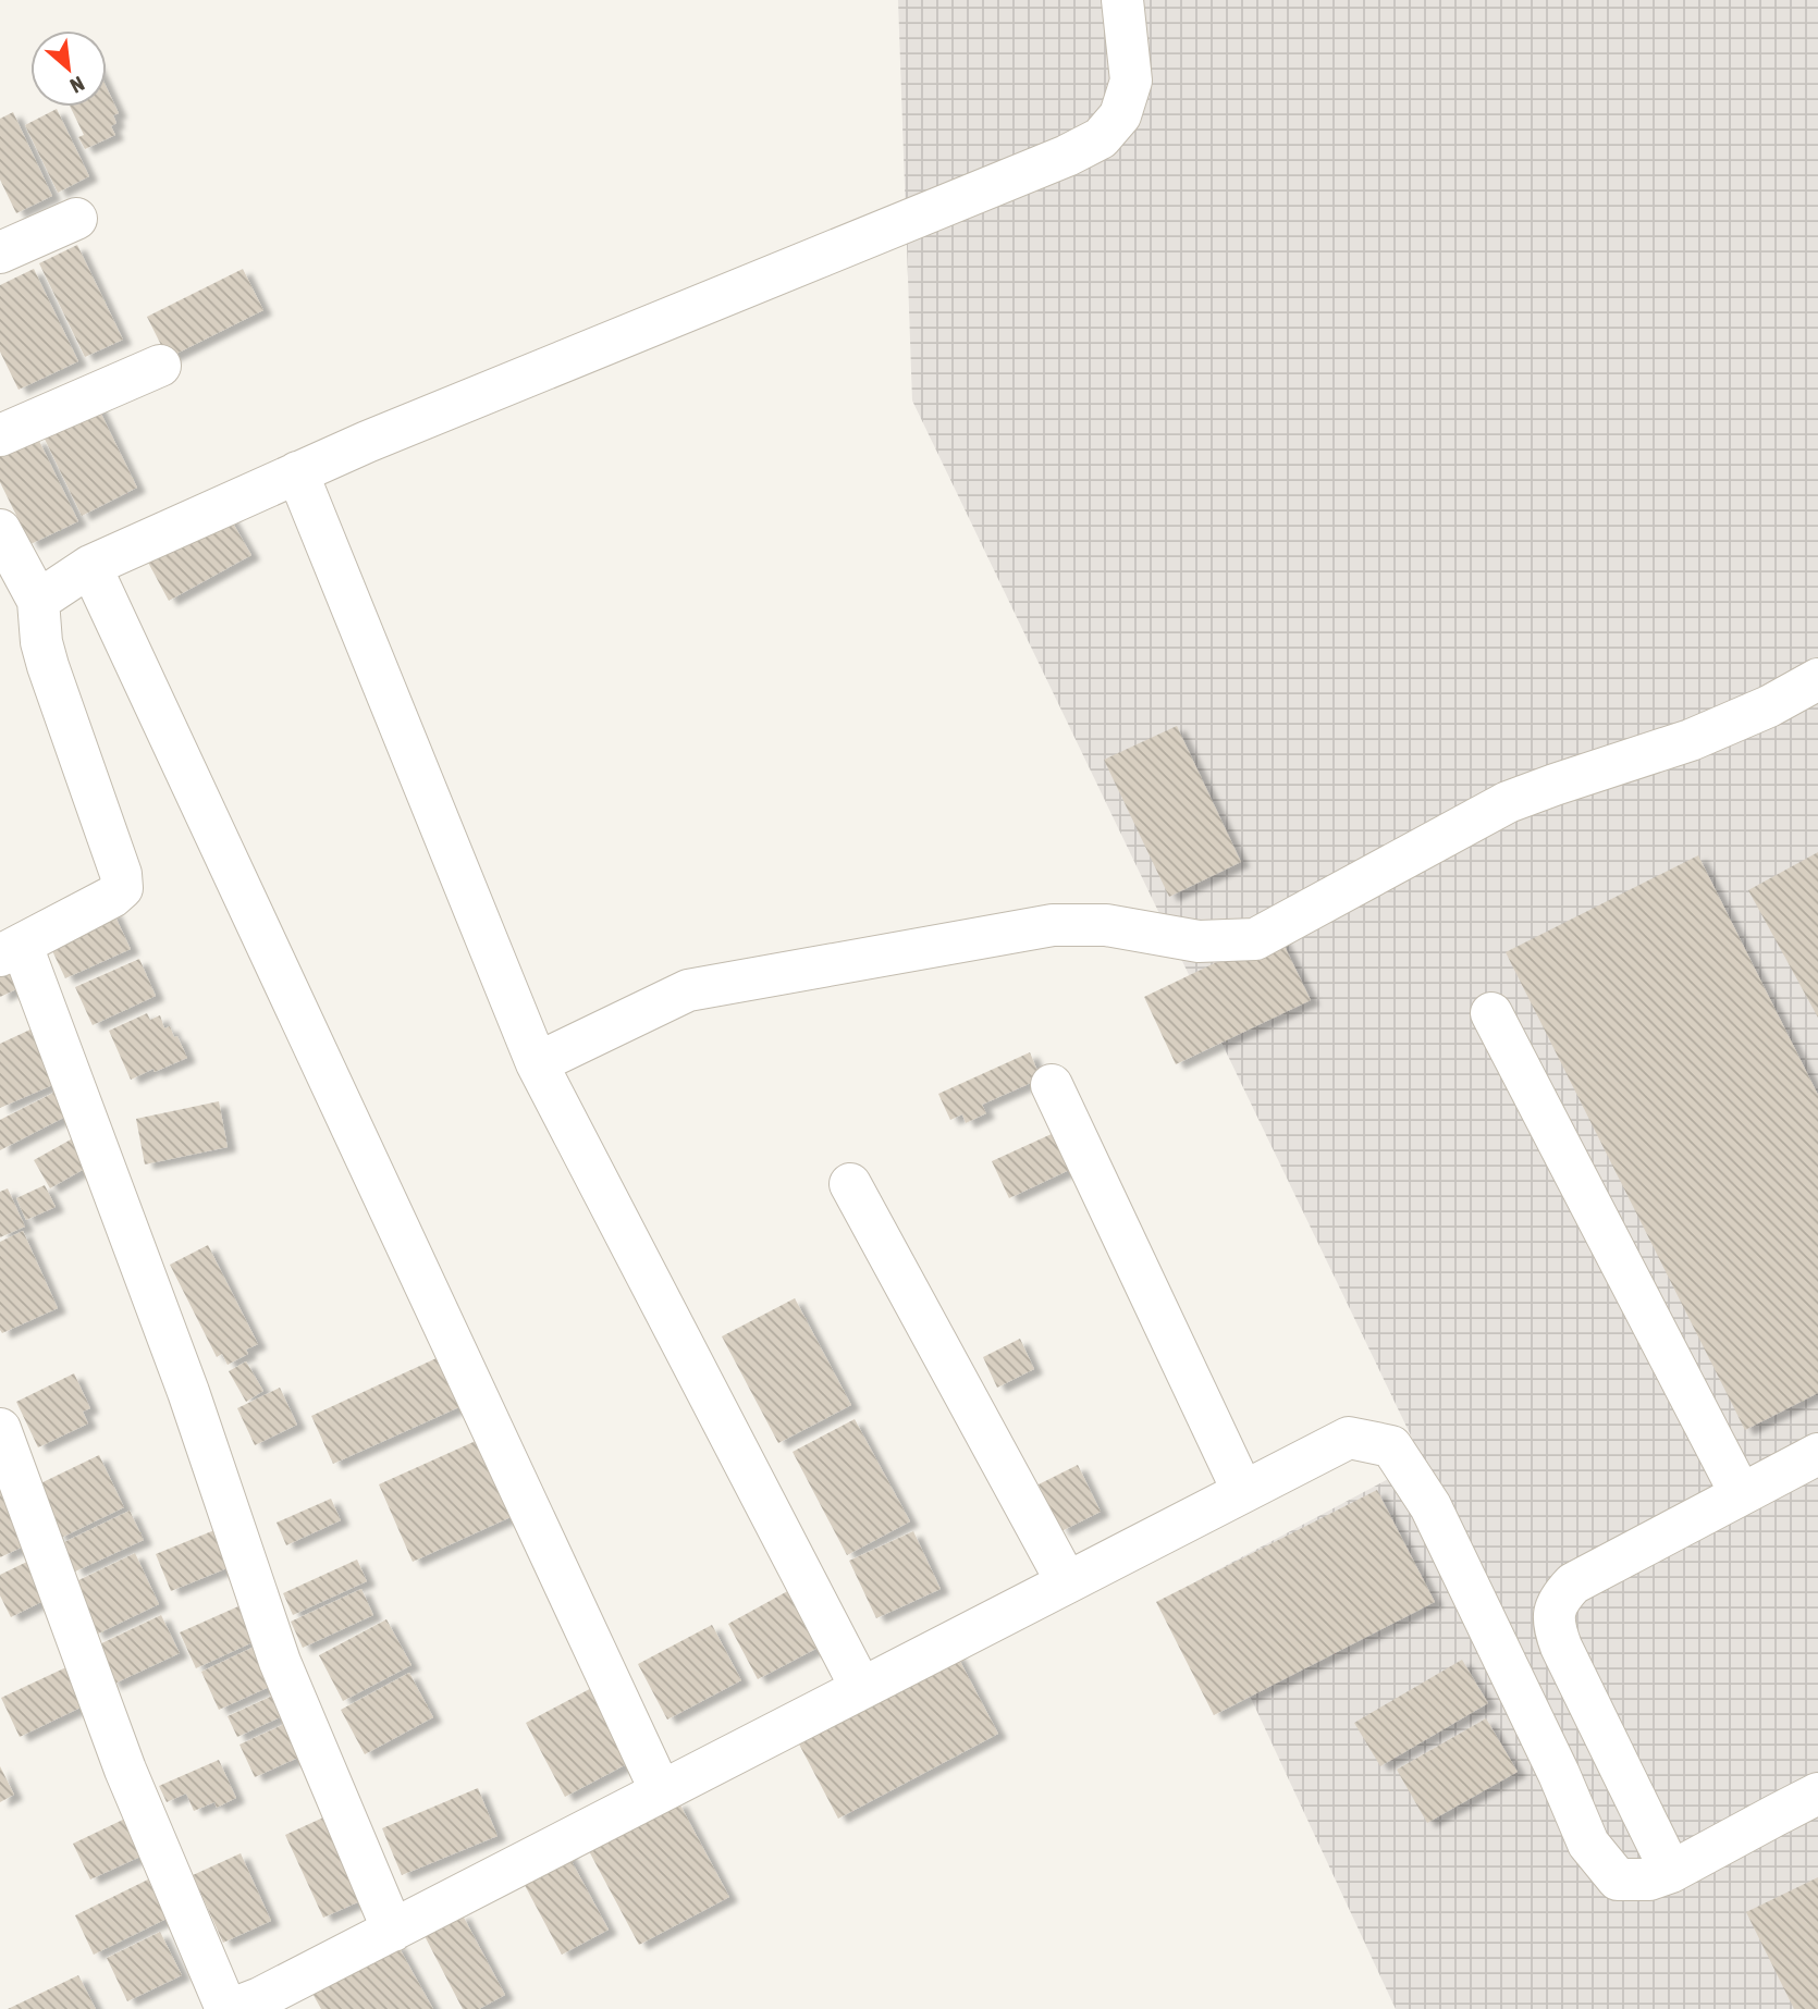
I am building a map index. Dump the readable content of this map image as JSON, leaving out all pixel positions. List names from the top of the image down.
{
  "north": "bottom right"
}
